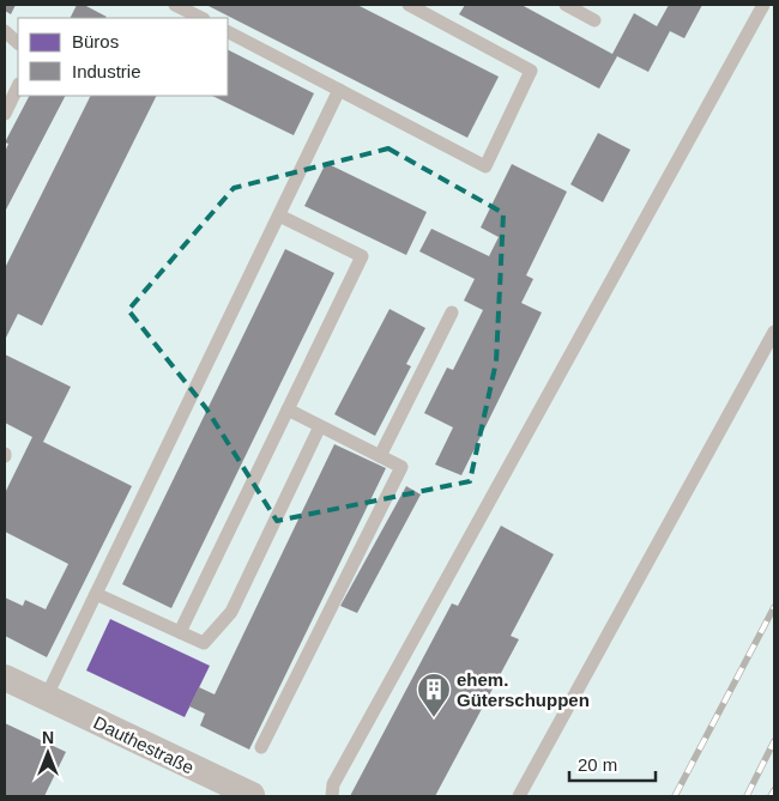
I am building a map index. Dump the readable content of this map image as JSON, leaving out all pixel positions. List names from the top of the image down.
{
  "streets": {
    "street": ["Dauthestraße"]
  },
  "places": {
    "building": ["ehem. Güterschuppen"]
  },
  "legend": ["Büros", "Industrie"],
  "scale_bar": "20 m",
  "north": "top"
}
